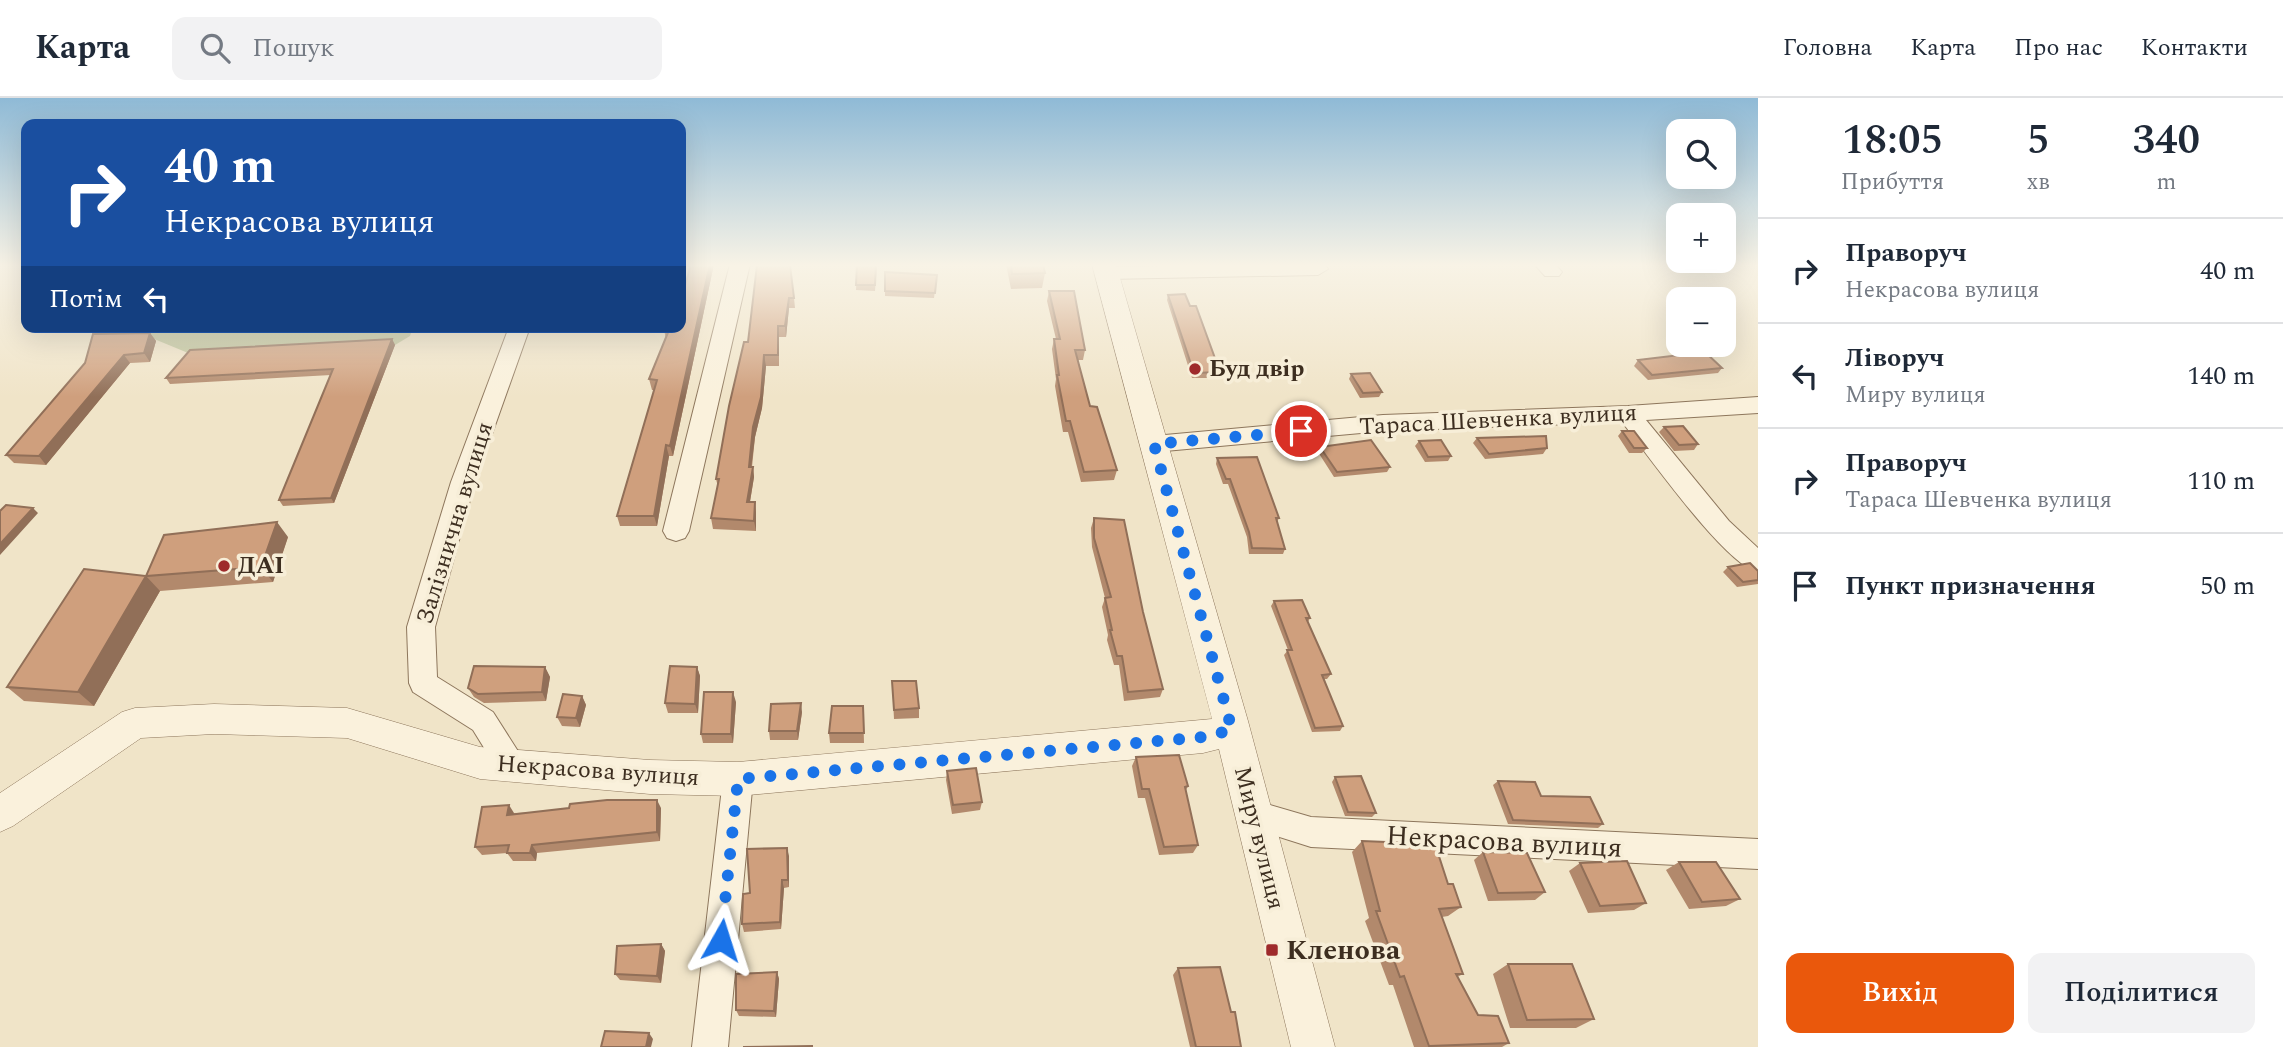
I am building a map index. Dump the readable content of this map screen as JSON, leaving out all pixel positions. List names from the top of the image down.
{
  "streets": {
    "street": [
      "Тараса Шевченка вулиця",
      "Залізнична вулиця",
      "Некрасова вулиця",
      "Миру вулиця"
    ]
  },
  "crossings": [
    ["Тараса Шевченка вулиця", "Миру вулиця"],
    ["Залізнична вулиця", "Некрасова вулиця"],
    ["Некрасова вулиця", "Миру вулиця"]
  ],
  "places": {
    "other": ["Буд двір", "ДАІ"],
    "transit": ["Кленова"]
  },
  "page": {
    "header": "Карта",
    "search": "Пошук",
    "nav": [
      "Головна",
      "Карта",
      "Про нас",
      "Контакти"
    ],
    "eta": [
      "18:05",
      "Прибуття",
      "5",
      "хв",
      "340",
      "m"
    ],
    "map_buttons": ["+", "−"],
    "turn": ["40 m", "Некрасова вулиця"],
    "list": [
      {
        "name": "Праворуч",
        "note": "Некрасова вулиця",
        "value": "40 m"
      },
      {
        "name": "Ліворуч",
        "note": "Миру вулиця",
        "value": "140 m"
      },
      {
        "name": "Праворуч",
        "note": "Тараса Шевченка вулиця",
        "value": "110 m"
      },
      {
        "name": "Пункт призначення",
        "value": "50 m"
      }
    ],
    "then": "Потім",
    "buttons": ["Вихід", "Поділитися"]
  }
}
